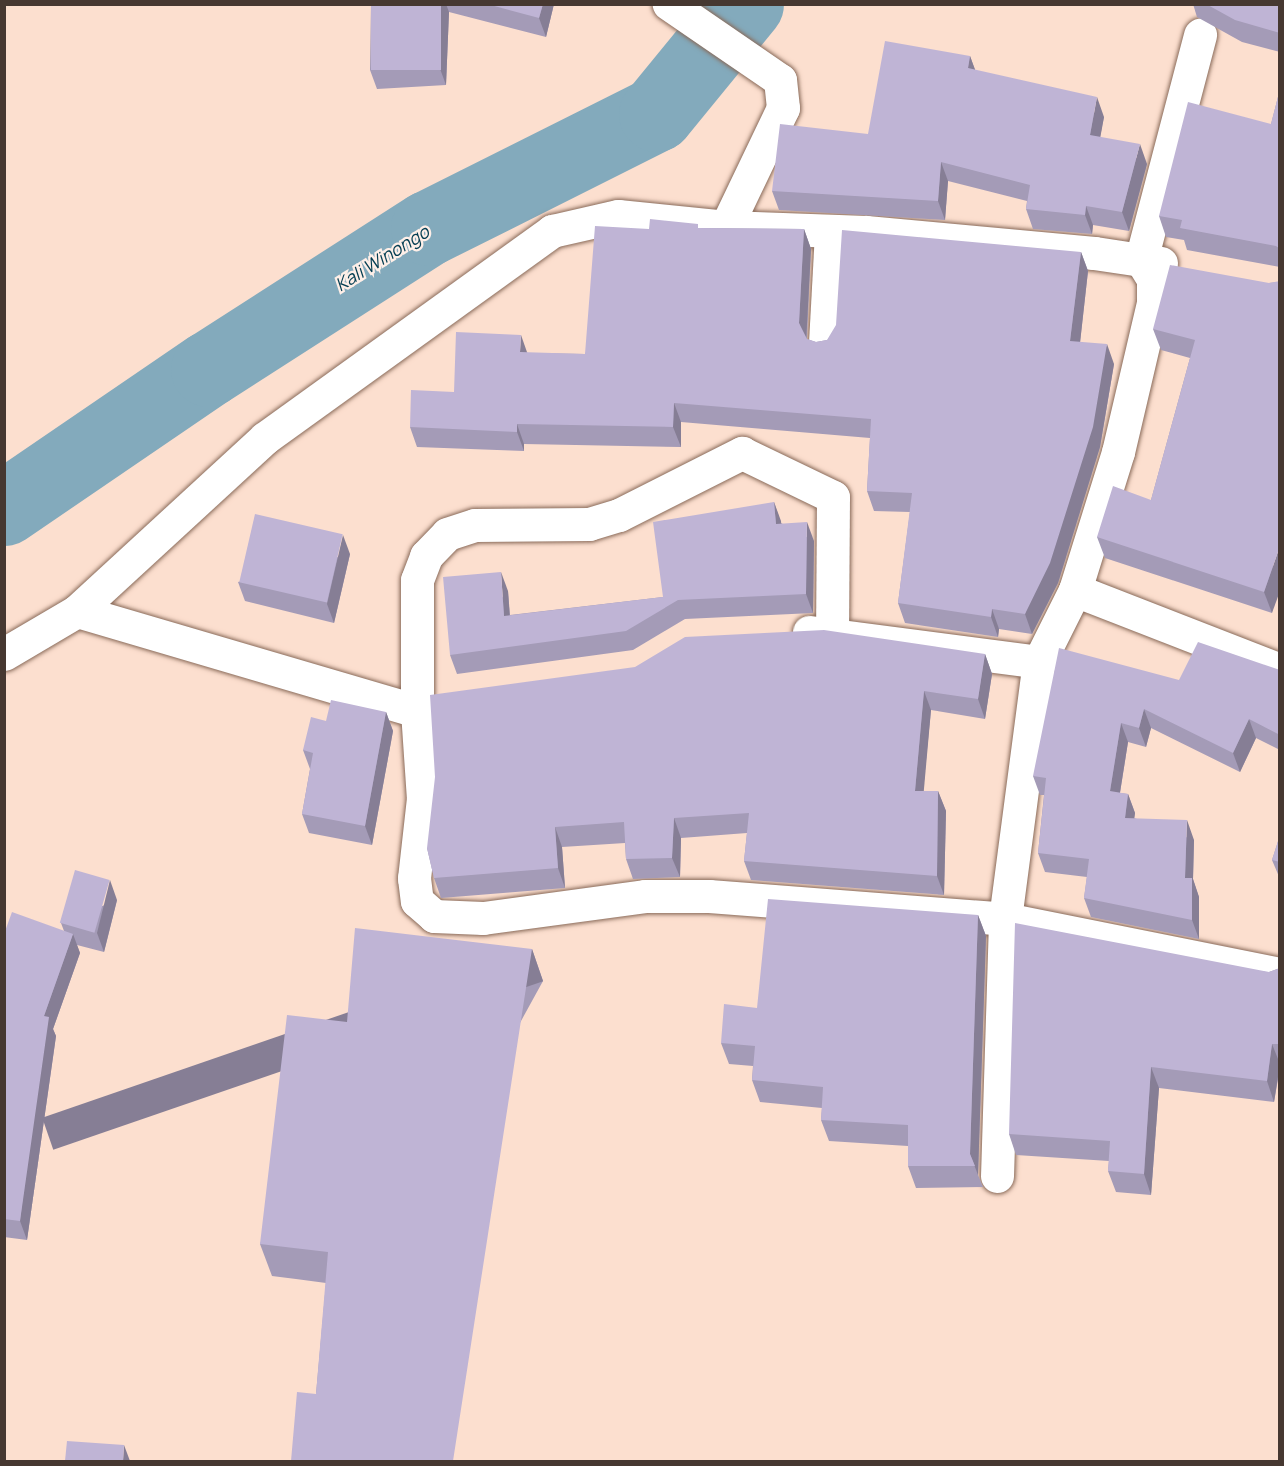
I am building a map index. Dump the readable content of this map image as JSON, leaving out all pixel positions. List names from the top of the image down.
{
  "water": ["Kali Winongo"]
}
